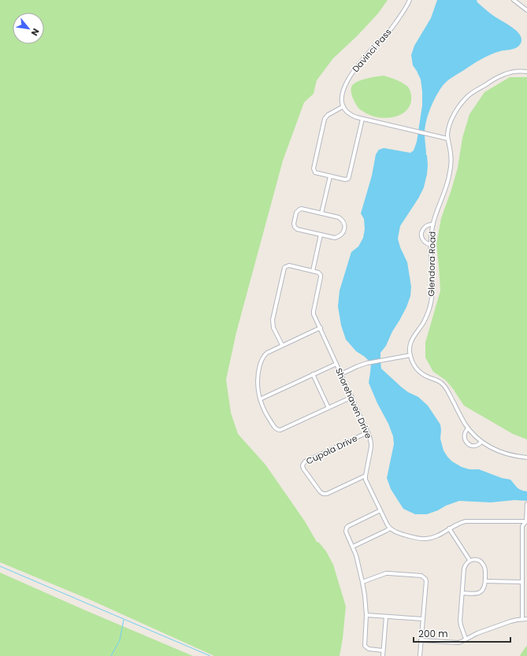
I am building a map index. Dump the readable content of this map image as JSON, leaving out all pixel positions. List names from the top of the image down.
{
  "streets": {
    "street": [
      "Davinci Pass",
      "Glendora Road",
      "Shorehaven Drive",
      "Cupola Drive"
    ]
  },
  "crossings": [
    ["Shorehaven Drive", "Cupola Drive"]
  ],
  "scale_bar": "200 m",
  "north": "bottom right"
}
